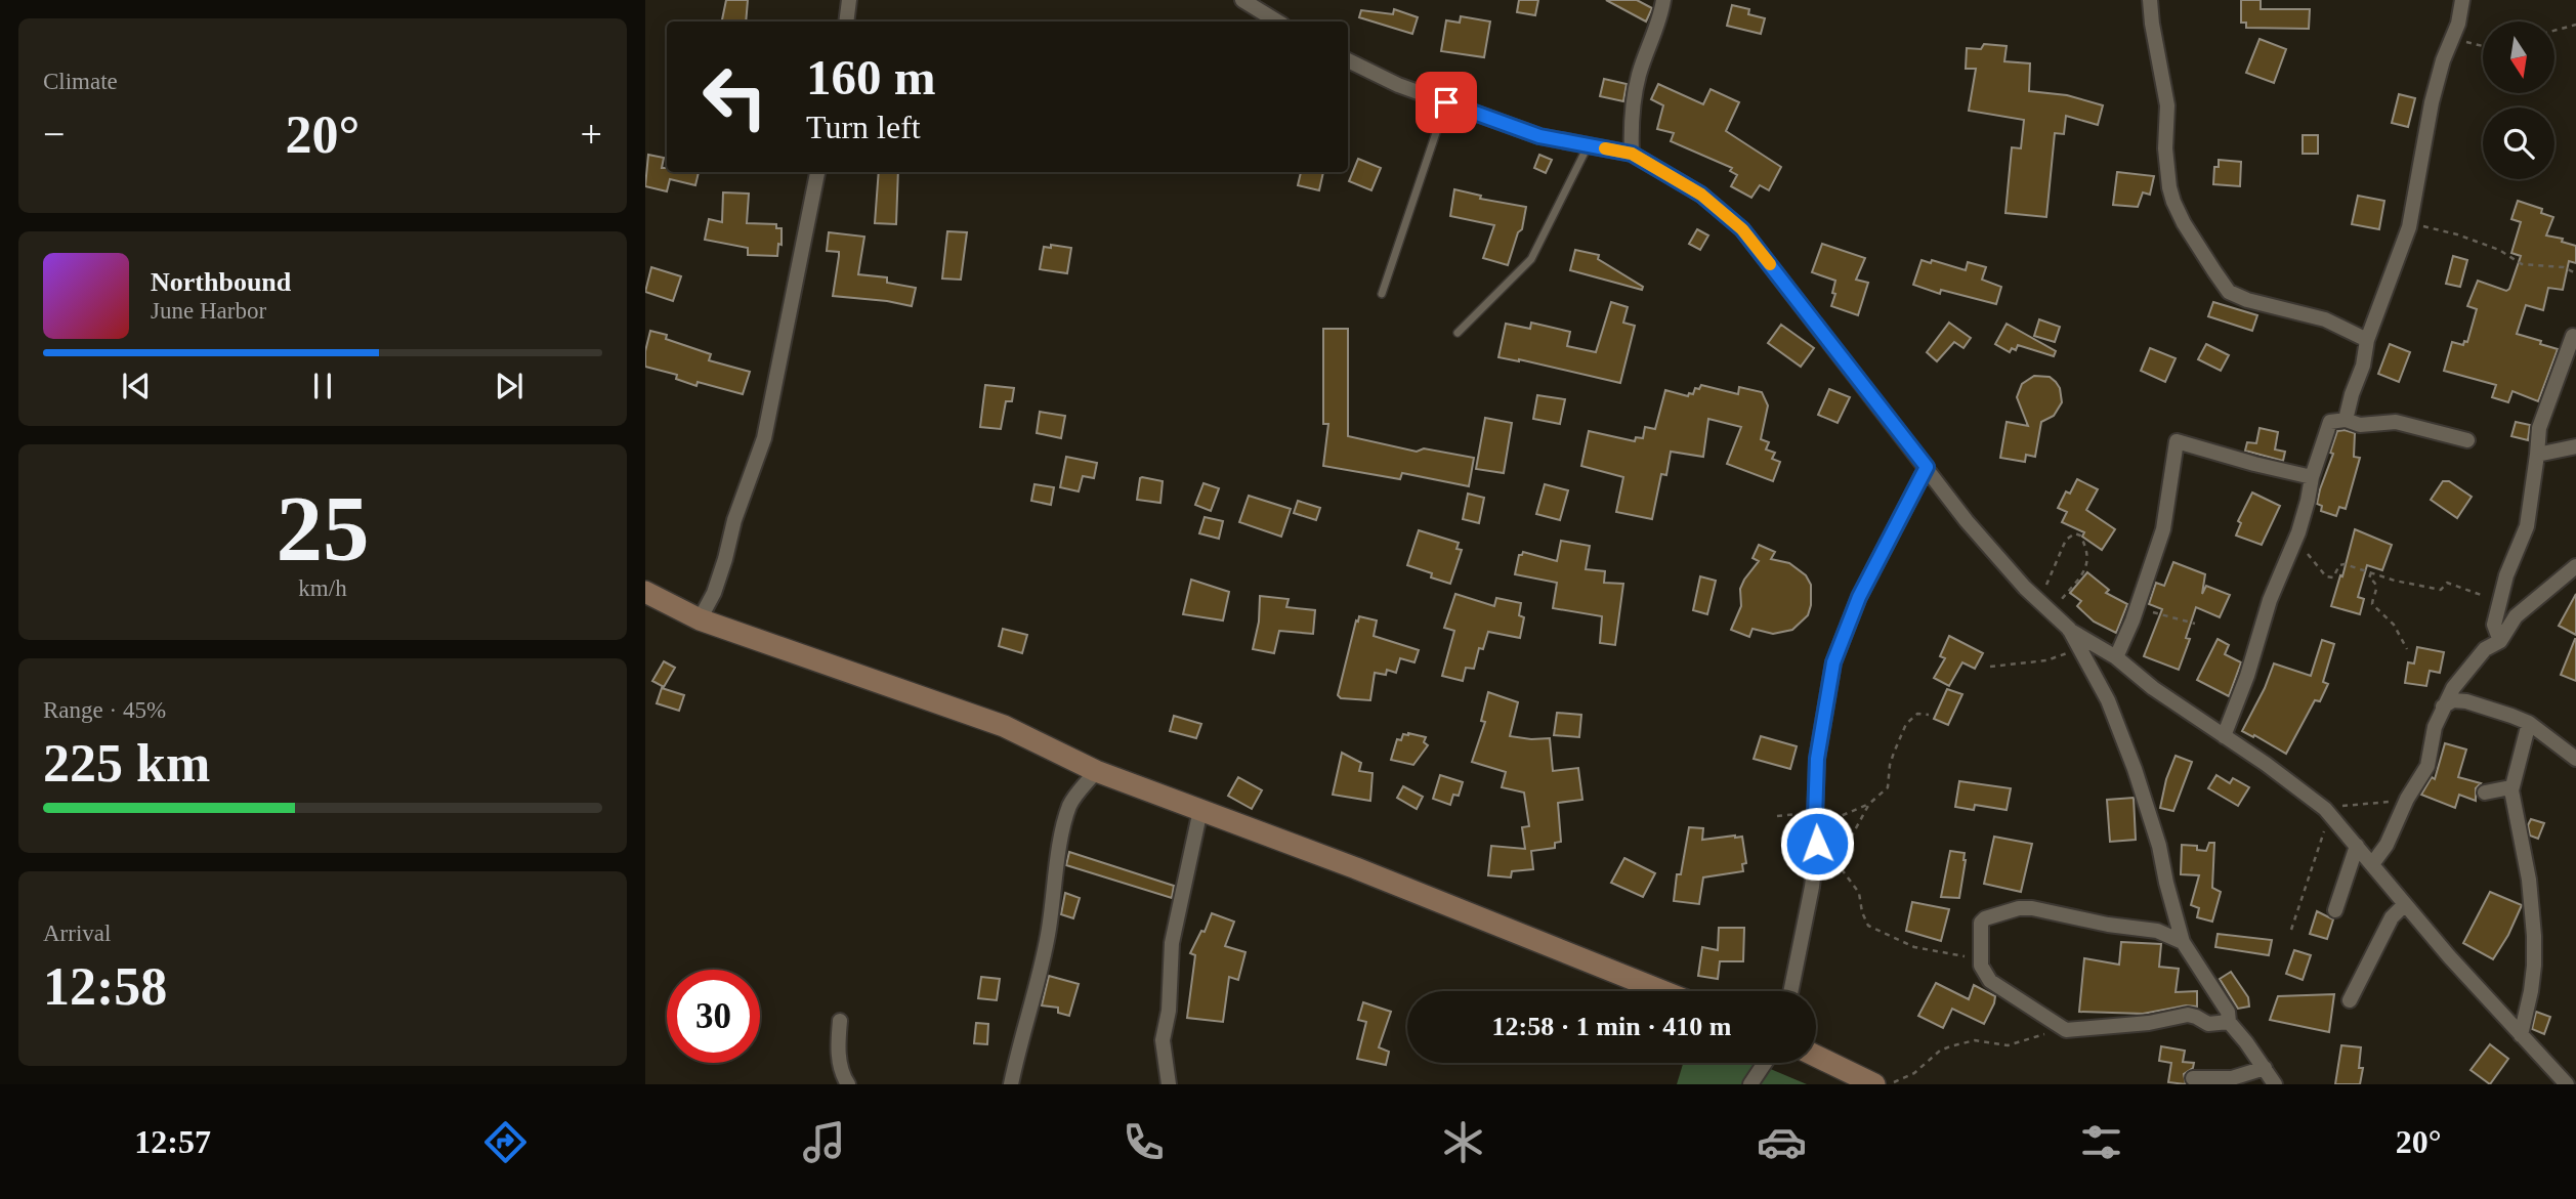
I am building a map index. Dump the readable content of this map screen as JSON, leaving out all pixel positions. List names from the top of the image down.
{
  "north": "bottom",
  "page": {
    "tile": [
      "Climate",
      ["25", "km/h"],
      ["Range · 45%", "225 km"],
      ["Arrival", "12:58"]
    ],
    "turn": ["160 m", "Turn left"],
    "heat": ["−", "20°", "+"],
    "song": ["Northbound", "June Harbor"],
    "limit": "30",
    "trip": "12:58 · 1 min · 410 m",
    "tabs": ["12:57", "20°"]
  }
}
